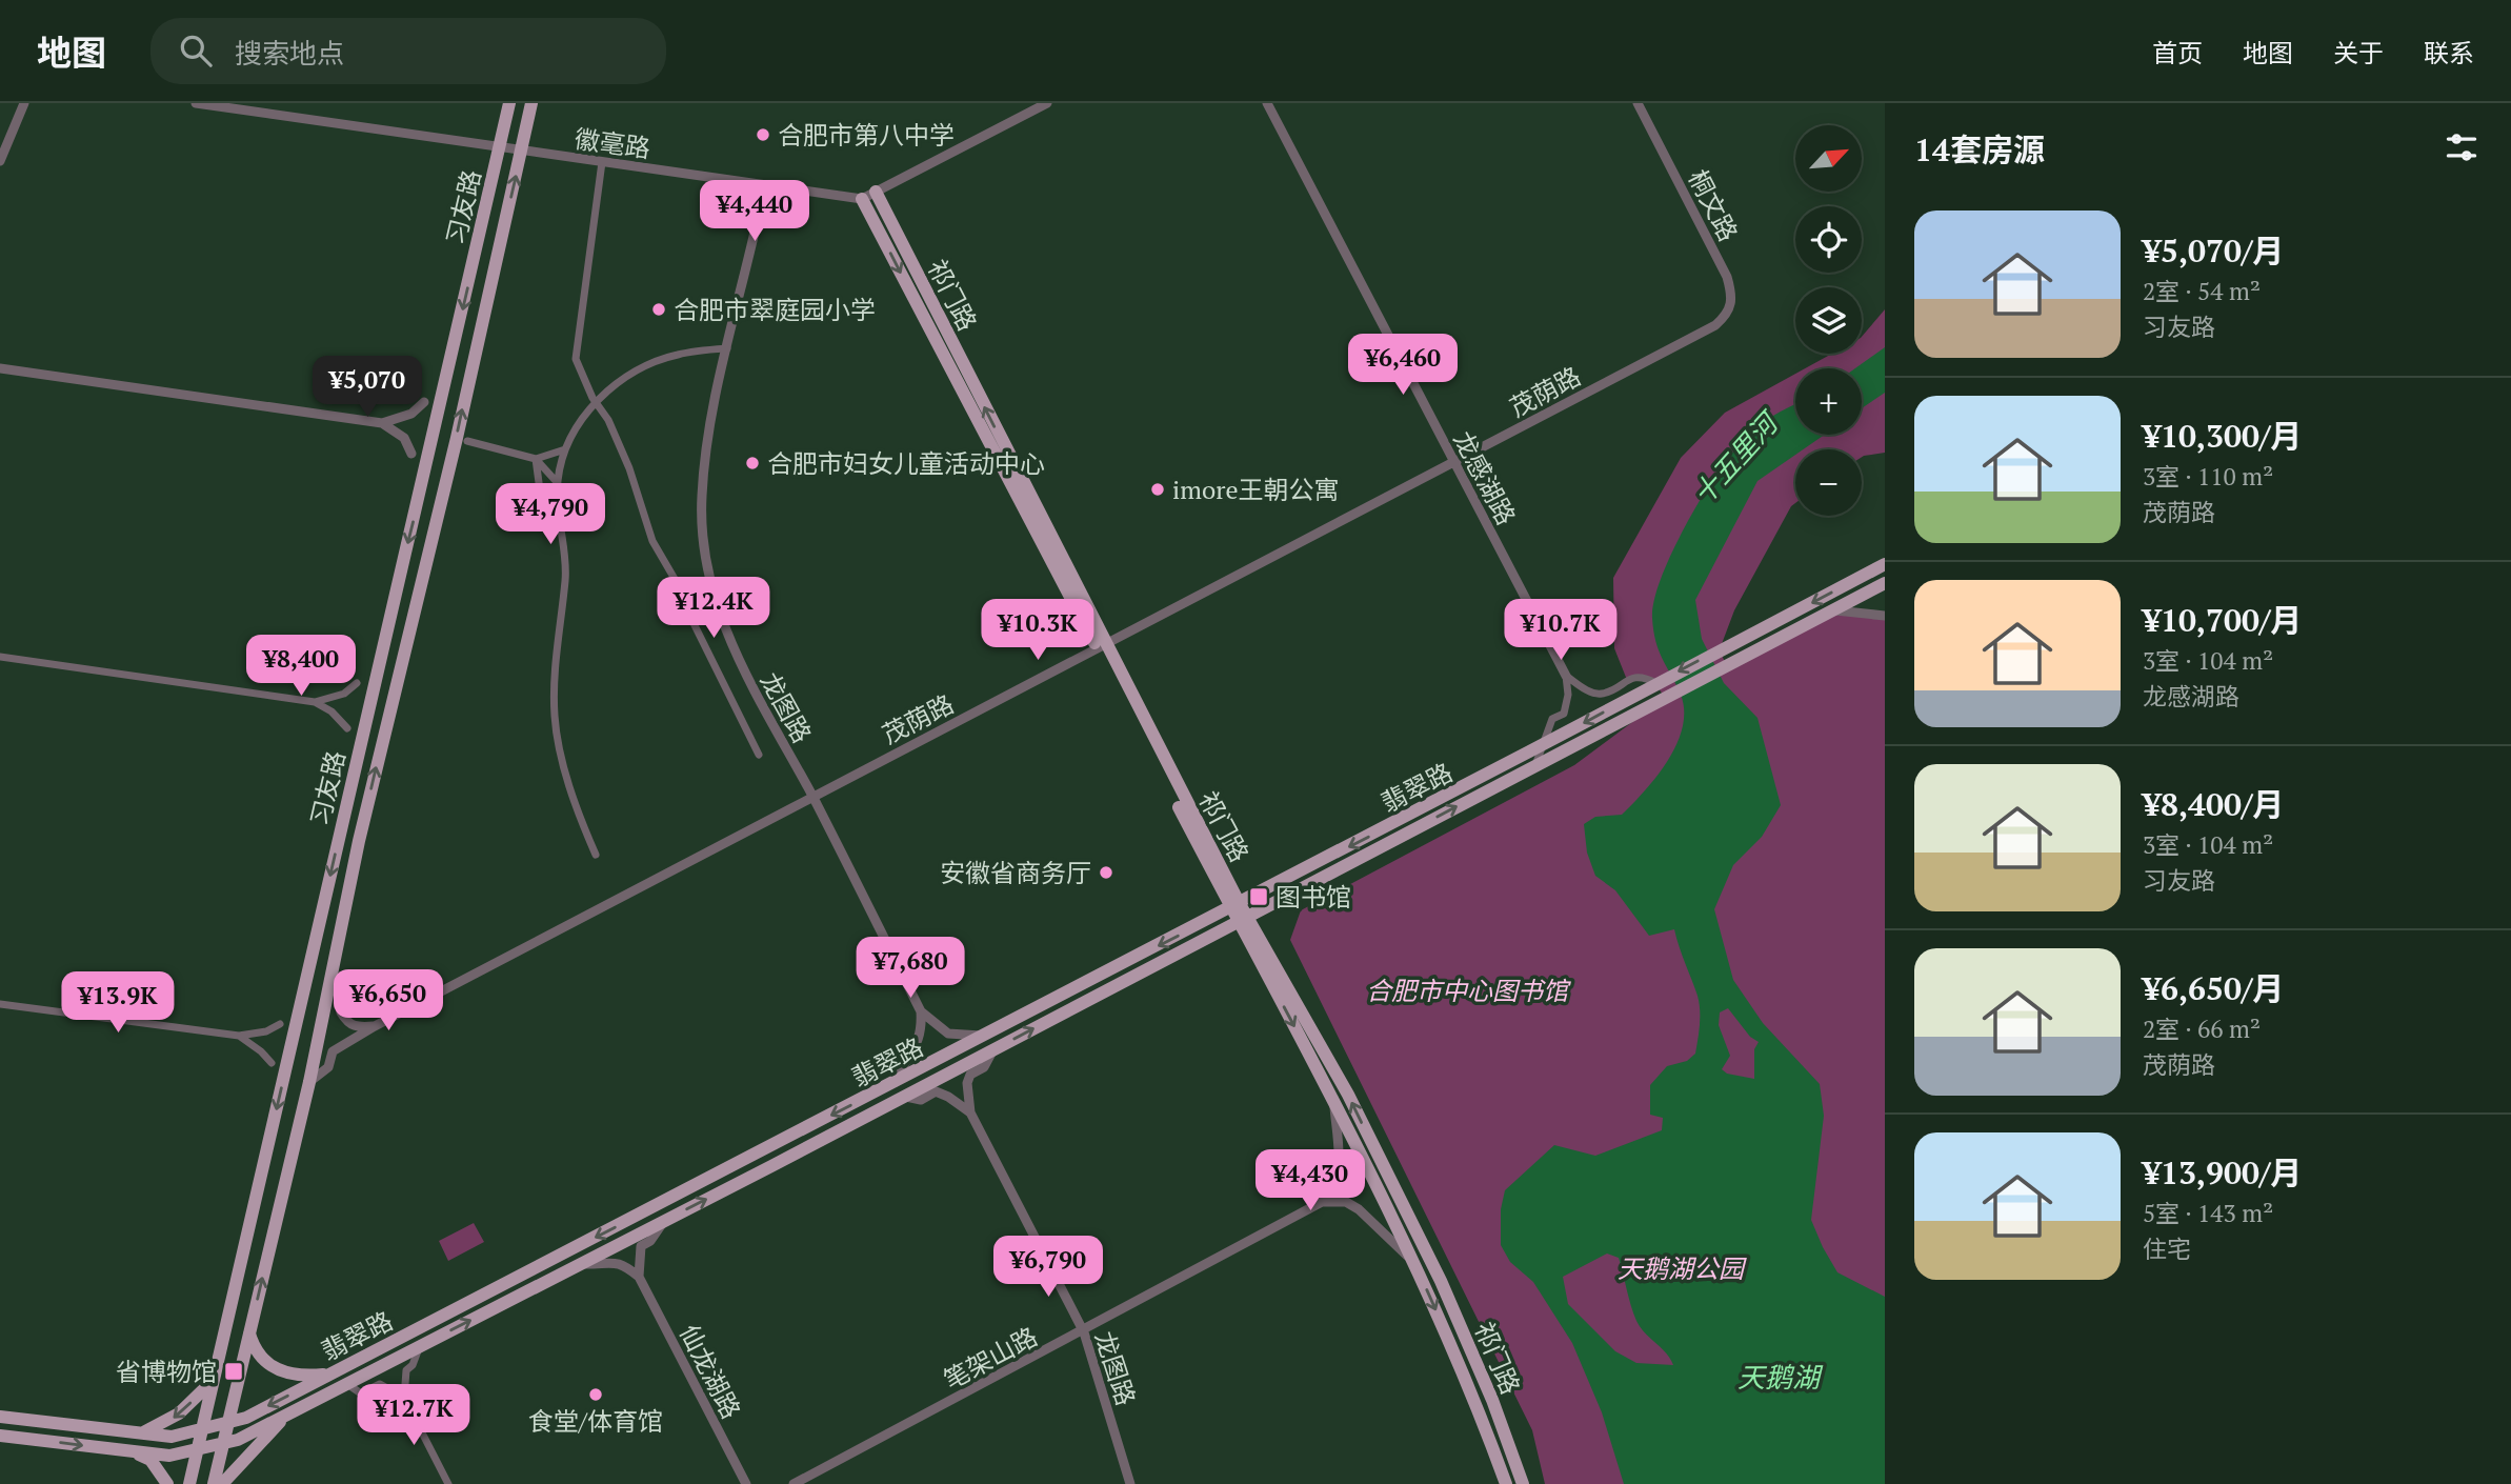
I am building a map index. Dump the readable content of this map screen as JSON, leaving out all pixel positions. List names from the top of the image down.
{
  "streets": {
    "main road": ["习友路", "祁门路", "翡翠路"],
    "street": [
      "徽毫路",
      "桐文路",
      "茂荫路",
      "龙感湖路",
      "龙图路",
      "笔架山路",
      "仙龙湖路"
    ]
  },
  "crossings": [
    ["徽毫路", "习友路"],
    ["徽毫路", "祁门路"],
    ["桐文路", "茂荫路"],
    ["习友路", "茂荫路"],
    ["习友路", "翡翠路"],
    ["祁门路", "茂荫路"],
    ["祁门路", "翡翠路"],
    ["茂荫路", "龙感湖路"],
    ["茂荫路", "龙图路"],
    ["龙图路", "笔架山路"]
  ],
  "water": ["十五里河", "天鹅湖"],
  "parks": ["合肥市中心图书馆", "天鹅湖公园"],
  "places": {
    "other": [
      "合肥市第八中学",
      "合肥市翠庭园小学",
      "合肥市妇女儿童活动中心",
      "imore王朝公寓",
      "安徽省商务厅",
      "食堂/体育馆"
    ],
    "transit": ["图书馆", "省博物馆"]
  },
  "north": "top right",
  "page": {
    "header": "地图",
    "search": "搜索地点",
    "nav": [
      "首页",
      "地图",
      "关于",
      "联系"
    ],
    "heading": "14套房源",
    "map_buttons": ["+", "−"],
    "price": [
      "¥4,440",
      "¥6,460",
      "¥5,070",
      "¥4,790",
      "¥12.4K",
      "¥10.3K",
      "¥10.7K",
      "¥8,400",
      "¥7,680",
      "¥6,650",
      "¥13.9K",
      "¥4,430",
      "¥6,790",
      "¥12.7K"
    ],
    "list": [
      {
        "name": "¥5,070/月",
        "note": "2室 · 54 m² · 习友路"
      },
      {
        "name": "¥10,300/月",
        "note": "3室 · 110 m² · 茂荫路"
      },
      {
        "name": "¥10,700/月",
        "note": "3室 · 104 m² · 龙感湖路"
      },
      {
        "name": "¥8,400/月",
        "note": "3室 · 104 m² · 习友路"
      },
      {
        "name": "¥6,650/月",
        "note": "2室 · 66 m² · 茂荫路"
      },
      {
        "name": "¥13,900/月",
        "note": "5室 · 143 m² · 住宅"
      }
    ]
  }
}
